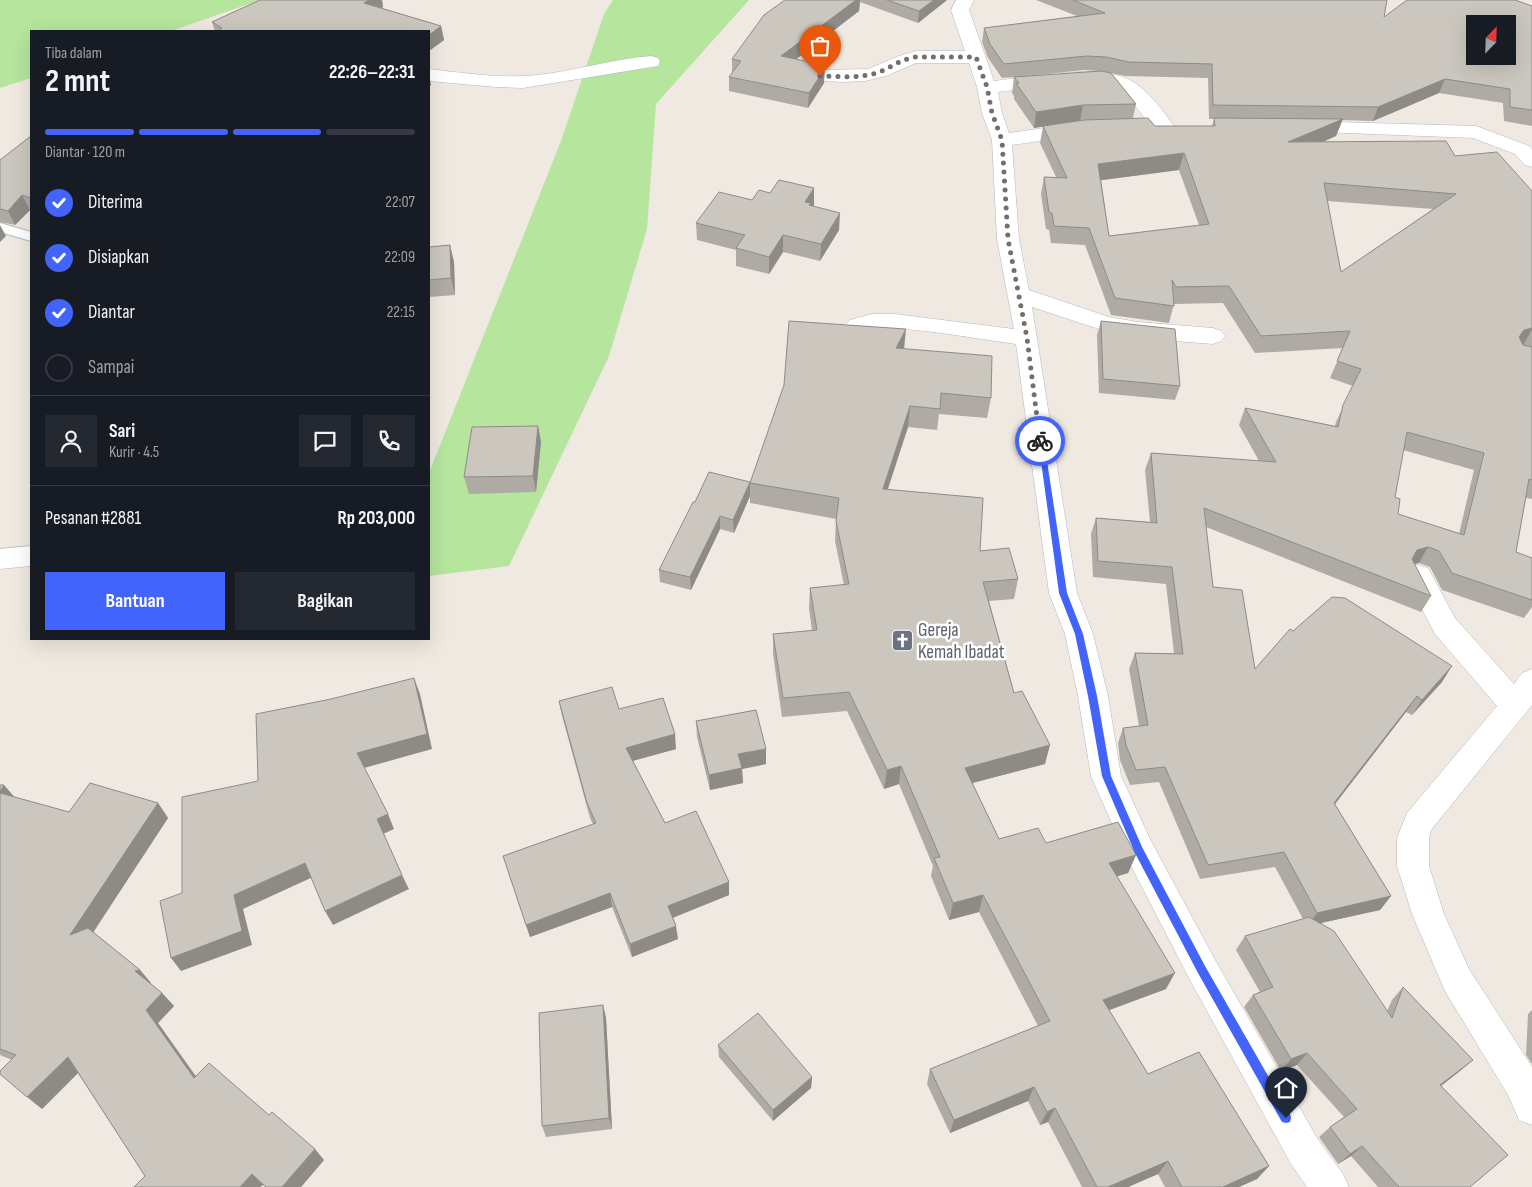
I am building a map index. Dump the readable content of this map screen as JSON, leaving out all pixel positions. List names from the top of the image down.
{
  "places": {
    "church": ["Gereja Kemah Ibadat"]
  },
  "north": "top right",
  "page": {
    "heading": ["2 mnt", "Tiba dalam", "22:26–22:31"],
    "panel": [
      "Sari",
      "Kurir · 4.5",
      "Pesanan #2881",
      "Rp 203,000"
    ],
    "bar": "Diantar · 120 m",
    "list": [
      ["Diterima", "22:07"],
      ["Disiapkan", "22:09"],
      ["Diantar", "22:15"],
      "Sampai"
    ],
    "buttons": ["Bantuan", "Bagikan"]
  }
}
